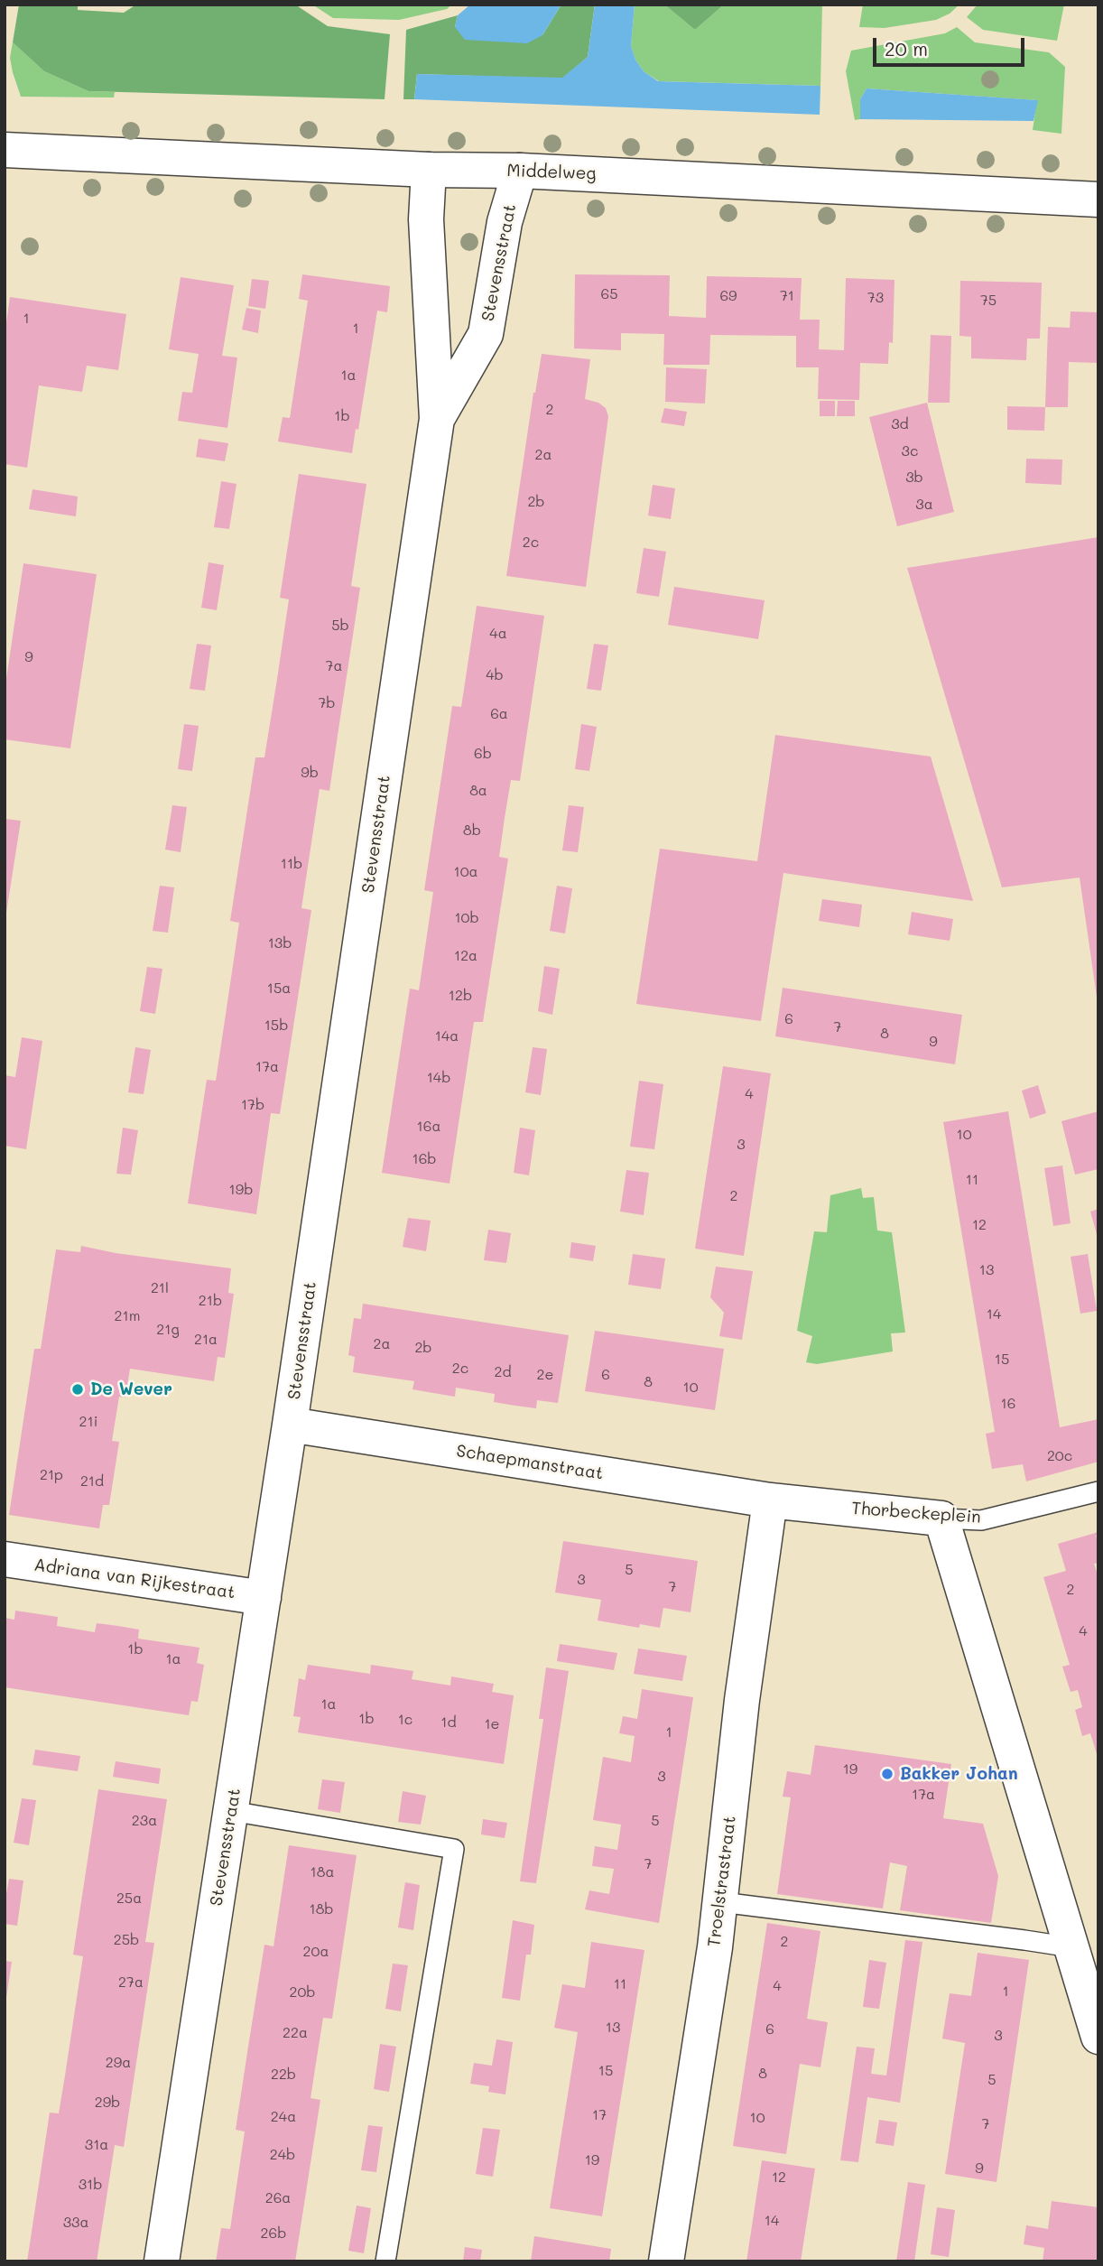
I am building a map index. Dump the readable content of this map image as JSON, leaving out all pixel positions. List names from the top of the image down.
{
  "streets": {
    "street": [
      "Middelweg",
      "Stevensstraat",
      "Schaepmanstraat",
      "Thorbeckeplein",
      "Adriana van Rijkestraat",
      "Troelstrastraat"
    ]
  },
  "crossings": [
    ["Middelweg", "Stevensstraat"],
    ["Stevensstraat", "Schaepmanstraat"],
    ["Stevensstraat", "Adriana van Rijkestraat"],
    ["Schaepmanstraat", "Thorbeckeplein"],
    ["Schaepmanstraat", "Troelstrastraat"],
    ["Thorbeckeplein", "Troelstrastraat"]
  ],
  "places": ["De Wever", "Bakker Johan"],
  "house_numbers": [
    "65",
    "69",
    "71",
    "73",
    "75",
    "1",
    "1",
    "1a",
    "2",
    "1b",
    "3d",
    "3c",
    "2a",
    "3b",
    "2b",
    "3a",
    "2c",
    "5b",
    "4a",
    "9",
    "7a",
    "4b",
    "7b",
    "6a",
    "6b",
    "9b",
    "8a",
    "8b",
    "11b",
    "10a",
    "10b",
    "13b",
    "12a",
    "15a",
    "12b",
    "6",
    "15b",
    "7",
    "8",
    "14a",
    "9",
    "17a",
    "14b",
    "4",
    "17b",
    "16a",
    "10",
    "3",
    "16b",
    "11",
    "19b",
    "2",
    "12",
    "13",
    "21l",
    "21b",
    "14",
    "21m",
    "21g",
    "21a",
    "2a",
    "2b",
    "15",
    "2c",
    "2d",
    "2e",
    "6",
    "8",
    "10",
    "16",
    "21i",
    "20c",
    "21p",
    "21d",
    "5",
    "3",
    "7",
    "2",
    "4",
    "1b",
    "1a",
    "1a",
    "1b",
    "1c",
    "1d",
    "1e",
    "1",
    "19",
    "3",
    "17a",
    "23a",
    "5",
    "7",
    "18a",
    "25a",
    "18b",
    "25b",
    "2",
    "20a",
    "27a",
    "11",
    "4",
    "1",
    "20b",
    "13",
    "6",
    "22a",
    "3",
    "29a",
    "15",
    "8",
    "22b",
    "5",
    "29b",
    "17",
    "24a",
    "10",
    "7",
    "31a",
    "24b",
    "19",
    "9",
    "12",
    "31b",
    "26a",
    "14",
    "33a",
    "26b"
  ],
  "scale_bar": "20 m"
}
